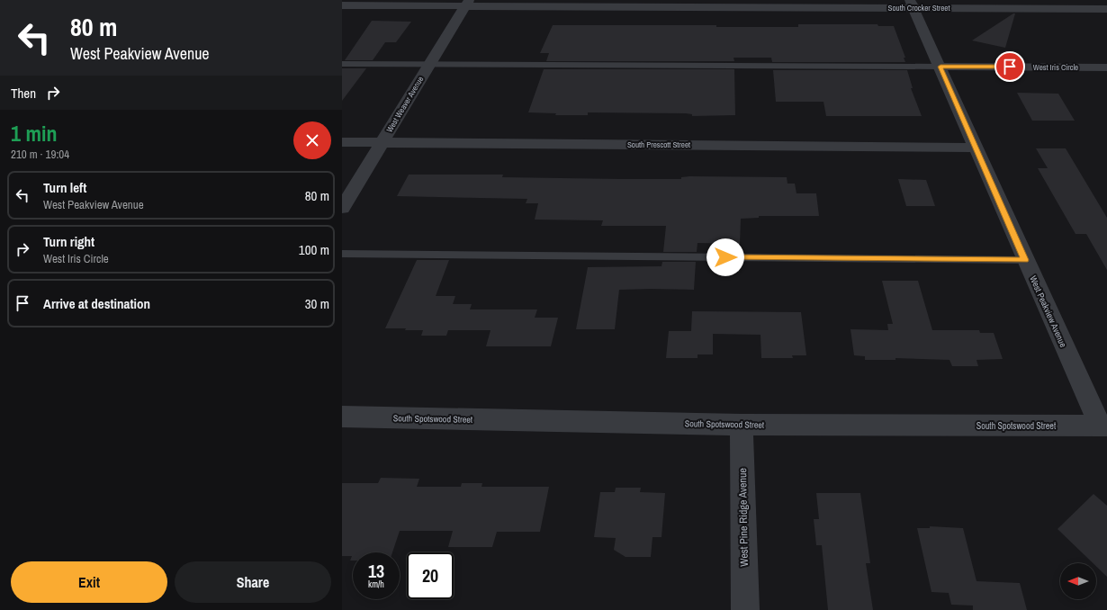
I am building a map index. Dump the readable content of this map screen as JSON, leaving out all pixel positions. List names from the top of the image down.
{
  "streets": {
    "street": [
      "South Crocker Street",
      "West Iris Circle",
      "West Weaver Avenue",
      "South Prescott Street",
      "West Peakview Avenue",
      "South Spotswood Street",
      "West Pine Ridge Avenue"
    ]
  },
  "crossings": [
    ["South Crocker Street", "West Weaver Avenue"],
    ["South Crocker Street", "West Peakview Avenue"],
    ["West Iris Circle", "West Peakview Avenue"],
    ["West Weaver Avenue", "South Prescott Street"],
    ["South Prescott Street", "West Peakview Avenue"],
    ["West Peakview Avenue", "South Spotswood Street"],
    ["South Spotswood Street", "West Pine Ridge Avenue"]
  ],
  "north": "left",
  "page": {
    "turn": ["80 m", "West Peakview Avenue"],
    "then": "Then",
    "heading": ["1 min", "210 m · 19:04"],
    "list": [
      {
        "name": "Turn left",
        "note": "West Peakview Avenue",
        "value": "80 m"
      },
      {
        "name": "Turn right",
        "note": "West Iris Circle",
        "value": "100 m"
      },
      {
        "name": "Arrive at destination",
        "value": "30 m"
      }
    ],
    "speed": "13 km/h",
    "limit": "20",
    "buttons": ["Exit", "Share"]
  }
}
